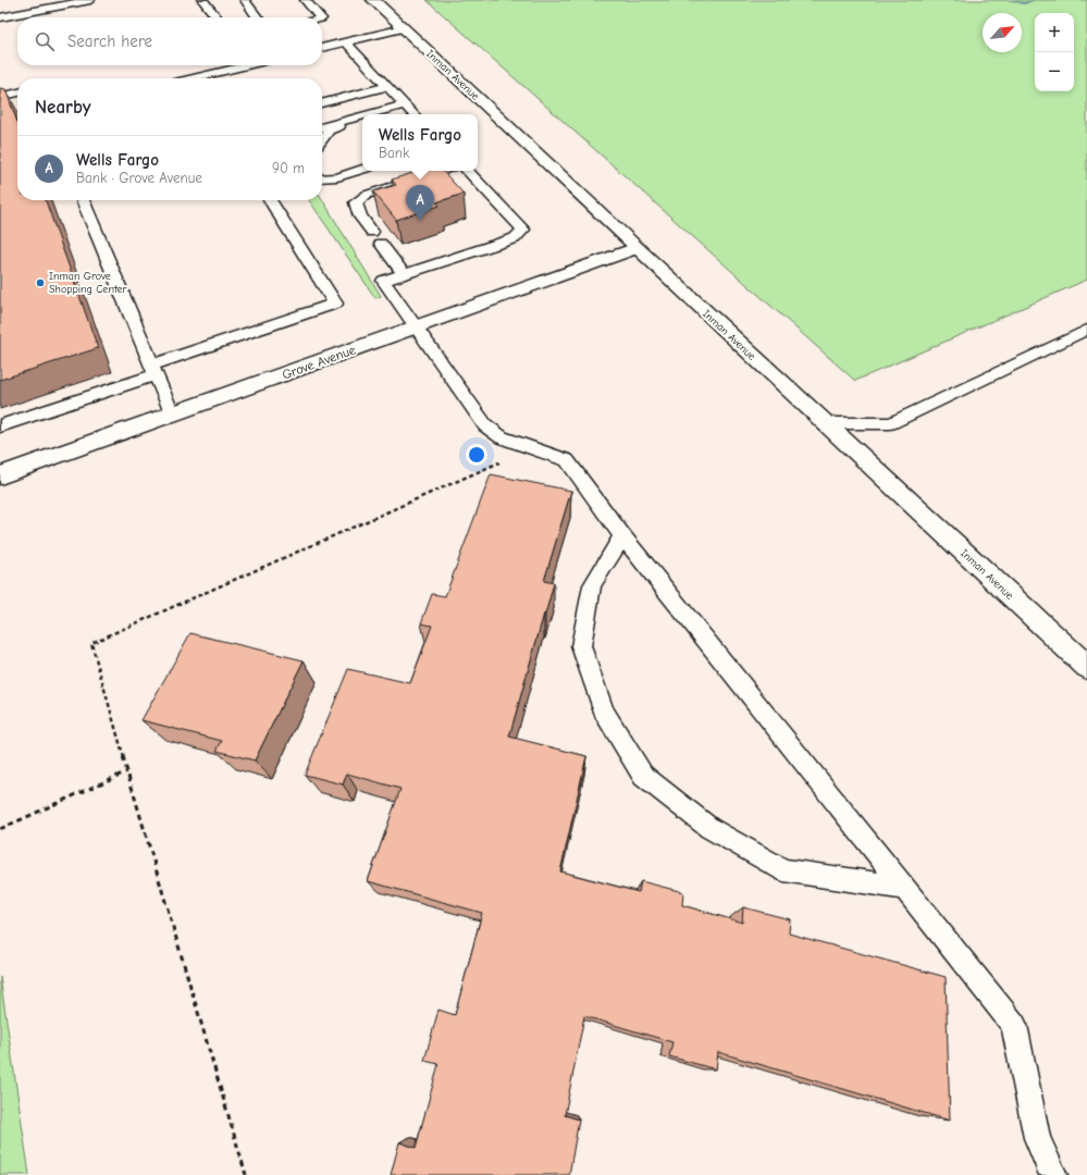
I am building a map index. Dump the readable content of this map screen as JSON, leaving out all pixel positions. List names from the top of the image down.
{
  "streets": {
    "main road": ["Inman Avenue", "Grove Avenue"]
  },
  "crossings": [
    ["Inman Avenue", "Grove Avenue"]
  ],
  "places": ["Inman Grove Shopping Center"],
  "north": "top right",
  "page": {
    "map_buttons": ["+", "−"],
    "search": "Search here",
    "heading": "Nearby",
    "popup": ["Wells Fargo", "Bank"],
    "list": [
      {
        "mark": "A",
        "name": "Wells Fargo",
        "note": "Bank · Grove Avenue",
        "value": "90 m"
      }
    ],
    "pins": "A"
  }
}
